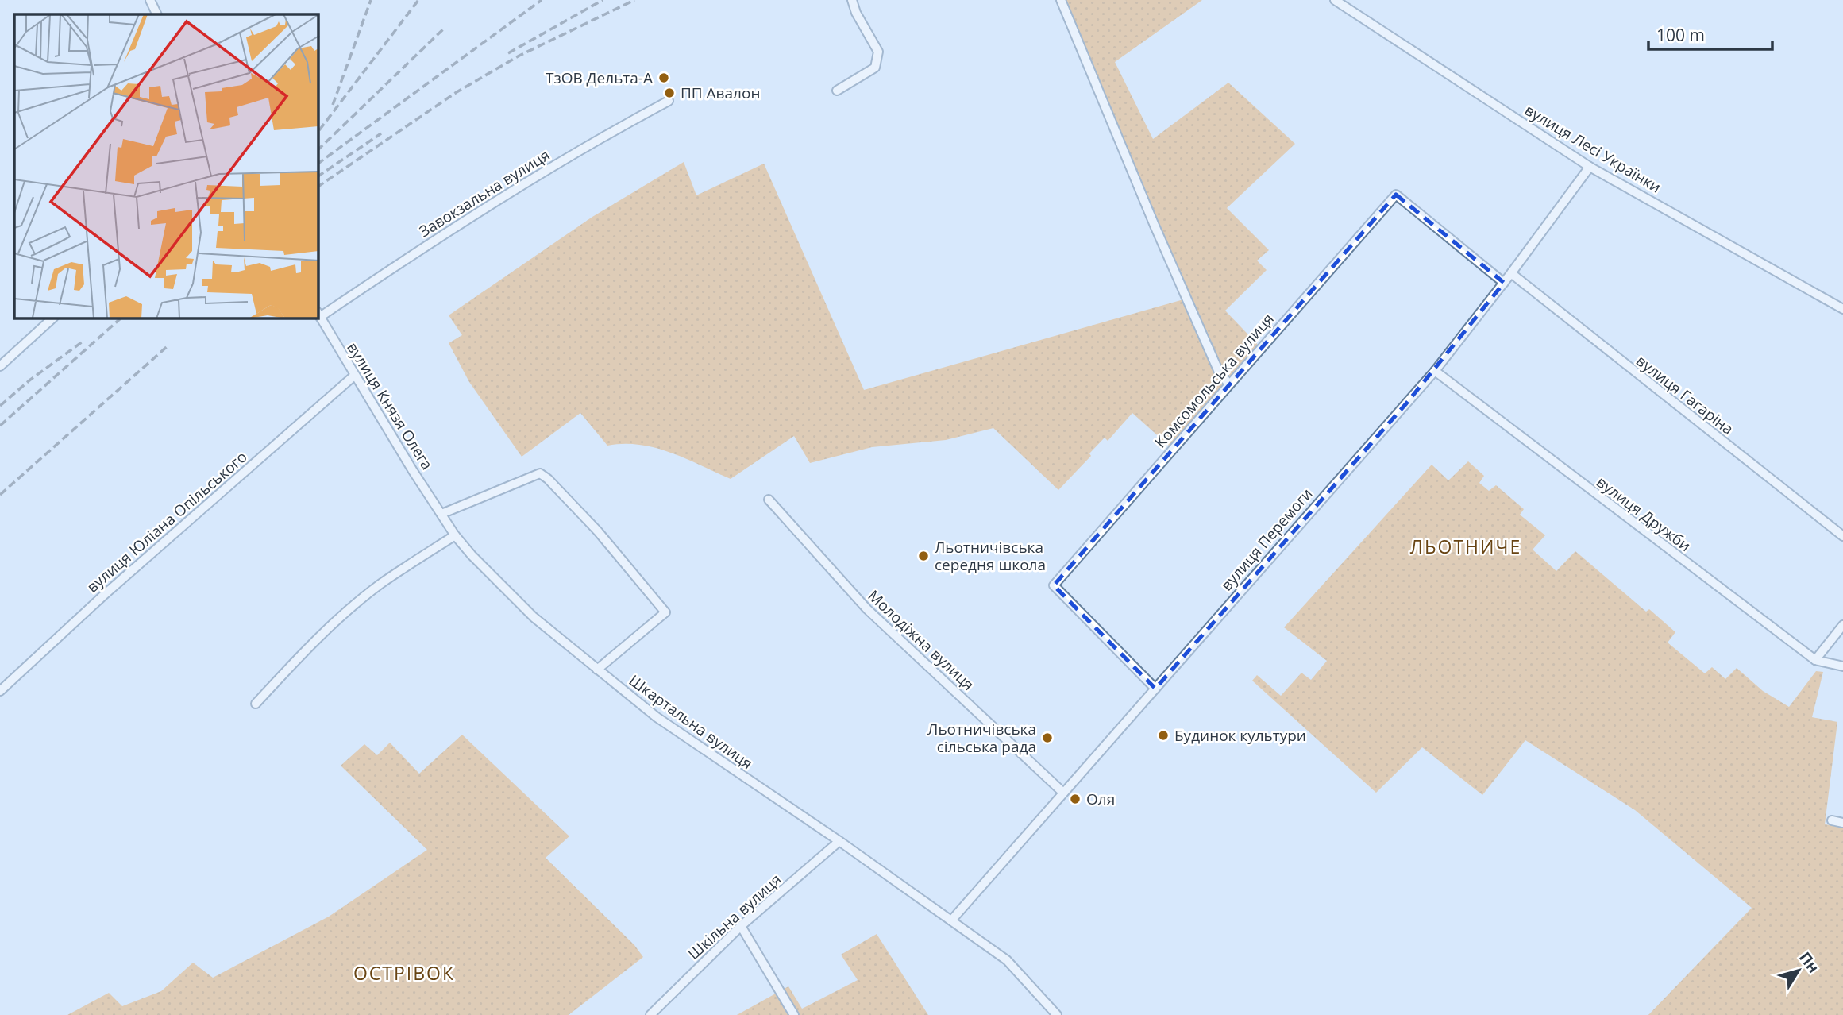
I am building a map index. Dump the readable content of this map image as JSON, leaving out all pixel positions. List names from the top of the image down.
{
  "streets": {
    "street": [
      "вулиця Лесі Українки",
      "Завокзальна вулиця",
      "Комсомольська вулиця",
      "вулиця Гагаріна",
      "вулиця Князя Олега",
      "вулиця Дружби",
      "вулиця Юліана Опільського",
      "вулиця Перемоги",
      "Молодіжна вулиця",
      "Шкартальна вулиця",
      "Шкільна вулиця"
    ]
  },
  "crossings": [
    ["вулиця Лесі Українки", "вулиця Перемоги"],
    ["Завокзальна вулиця", "вулиця Князя Олега"],
    ["Комсомольська вулиця", "вулиця Перемоги"],
    ["вулиця Гагаріна", "вулиця Перемоги"],
    ["вулиця Князя Олега", "вулиця Юліана Опільського"],
    ["вулиця Князя Олега", "Шкартальна вулиця"],
    ["вулиця Дружби", "вулиця Перемоги"],
    ["вулиця Перемоги", "Молодіжна вулиця"],
    ["вулиця Перемоги", "Шкартальна вулиця"],
    ["Шкартальна вулиця", "Шкільна вулиця"]
  ],
  "districts": ["ЛЬОТНИЧЕ", "ОСТРІВОК"],
  "places": [
    "ТзОВ Дельта-А",
    "ПП Авалон",
    "Льотничівська середня школа",
    "Будинок культури",
    "Льотничівська сільська рада",
    "Оля"
  ],
  "scale_bar": "100 m",
  "north": "top right"
}
